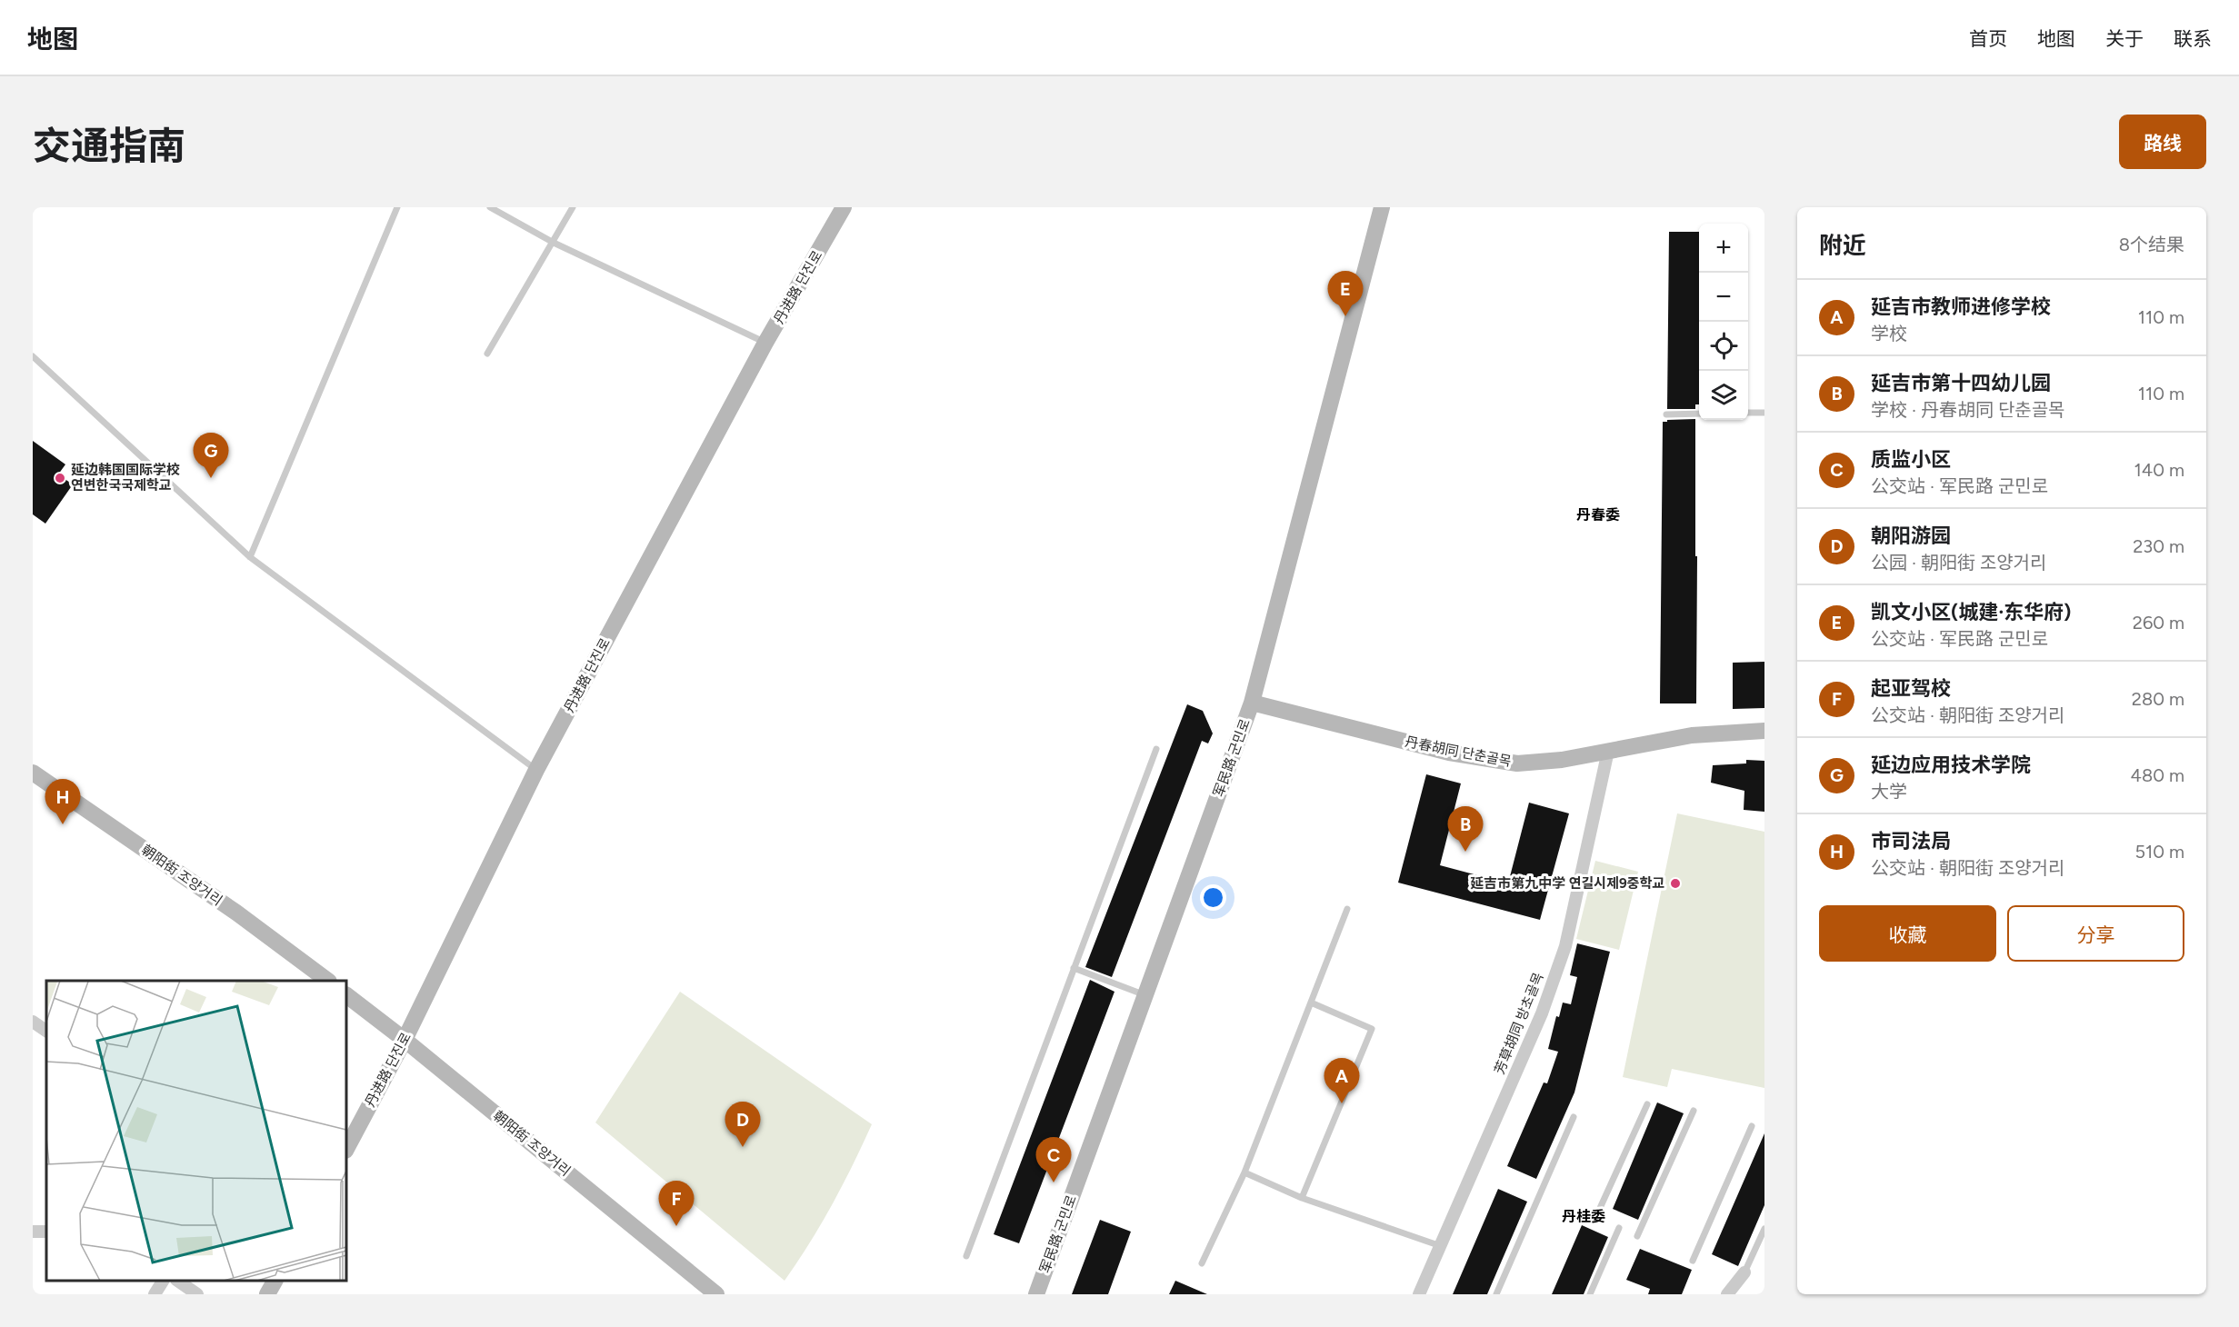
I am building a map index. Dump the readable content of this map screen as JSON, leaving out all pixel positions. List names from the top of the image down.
{
  "streets": {
    "street": [
      "丹进路 단진로",
      "丹春胡同 단춘골목",
      "军民路 군민로",
      "朝阳街 조양거리",
      "芳草胡同 방초골목"
    ]
  },
  "crossings": [
    ["丹进路 단진로", "朝阳街 조양거리"],
    ["丹春胡同 단춘골목", "军民路 군민로"],
    ["丹春胡同 단춘골목", "芳草胡同 방초골목"]
  ],
  "districts": ["丹春委", "丹桂委"],
  "places": ["延边韩国国际学校 연변한국국제학교", "延吉市第九中学 연길시제9중학교"],
  "page": {
    "header": "地图",
    "nav": [
      "首页",
      "地图",
      "关于",
      "联系"
    ],
    "title": "交通指南",
    "buttons": [
      "路线",
      ["收藏", "分享"]
    ],
    "heading": ["附近", "8个结果"],
    "map_buttons": ["+", "−"],
    "pins": [
      "E",
      "G",
      "H",
      "B",
      "A",
      "D",
      "C",
      "F"
    ],
    "list": [
      {
        "mark": "A",
        "name": "延吉市教师进修学校",
        "note": "学校",
        "value": "110 m"
      },
      {
        "mark": "B",
        "name": "延吉市第十四幼儿园",
        "note": "学校 · 丹春胡同 단춘골목",
        "value": "110 m"
      },
      {
        "mark": "C",
        "name": "质监小区",
        "note": "公交站 · 军民路 군민로",
        "value": "140 m"
      },
      {
        "mark": "D",
        "name": "朝阳游园",
        "note": "公园 · 朝阳街 조양거리",
        "value": "230 m"
      },
      {
        "mark": "E",
        "name": "凯文小区(城建·东华府)",
        "note": "公交站 · 军民路 군민로",
        "value": "260 m"
      },
      {
        "mark": "F",
        "name": "起亚驾校",
        "note": "公交站 · 朝阳街 조양거리",
        "value": "280 m"
      },
      {
        "mark": "G",
        "name": "延边应用技术学院",
        "note": "大学",
        "value": "480 m"
      },
      {
        "mark": "H",
        "name": "市司法局",
        "note": "公交站 · 朝阳街 조양거리",
        "value": "510 m"
      }
    ]
  }
}
